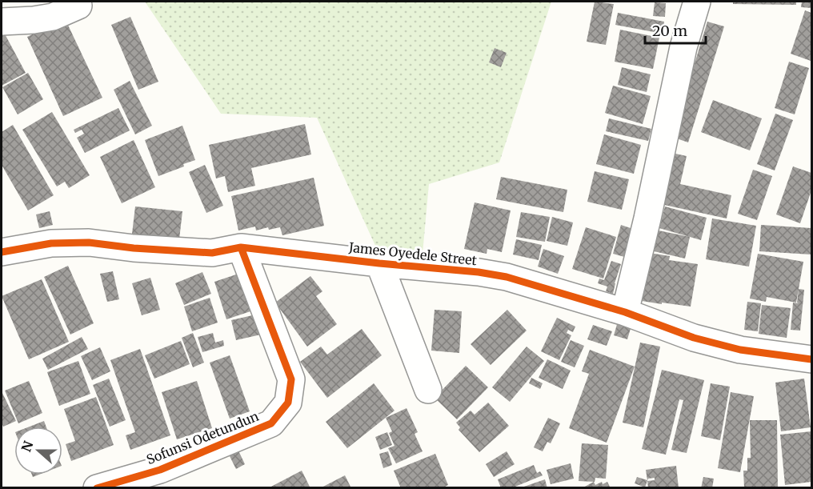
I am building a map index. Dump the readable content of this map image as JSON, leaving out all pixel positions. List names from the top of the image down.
{
  "streets": {
    "street": ["James Oyedele Street", "Sofunsi Odetundun"]
  },
  "crossings": [
    ["James Oyedele Street", "Sofunsi Odetundun"]
  ],
  "scale_bar": "20 m",
  "north": "left"
}
